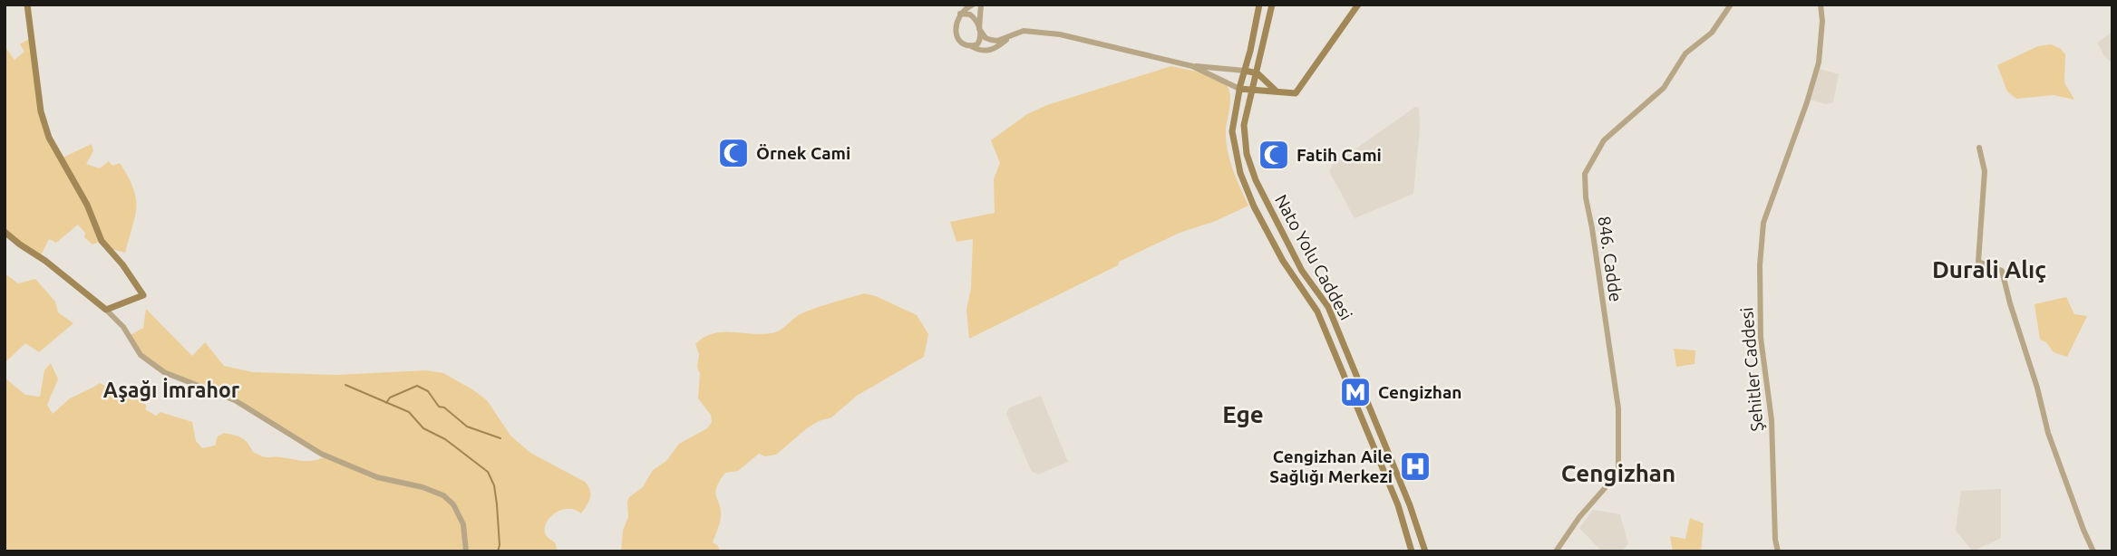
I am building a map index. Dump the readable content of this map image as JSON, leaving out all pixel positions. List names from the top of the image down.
{
  "streets": {
    "main road": ["Nato Yolu Caddesi"],
    "street": ["846. Cadde", "Şehitler Caddesi"]
  },
  "districts": [
    "Durali Alıç",
    "Aşağı İmrahor",
    "Ege",
    "Cengizhan"
  ],
  "places": {
    "mosque": ["Örnek Cami", "Fatih Cami"],
    "metro station": ["Cengizhan"],
    "hospital": ["Cengizhan Aile Sağlığı Merkezi"]
  }
}
